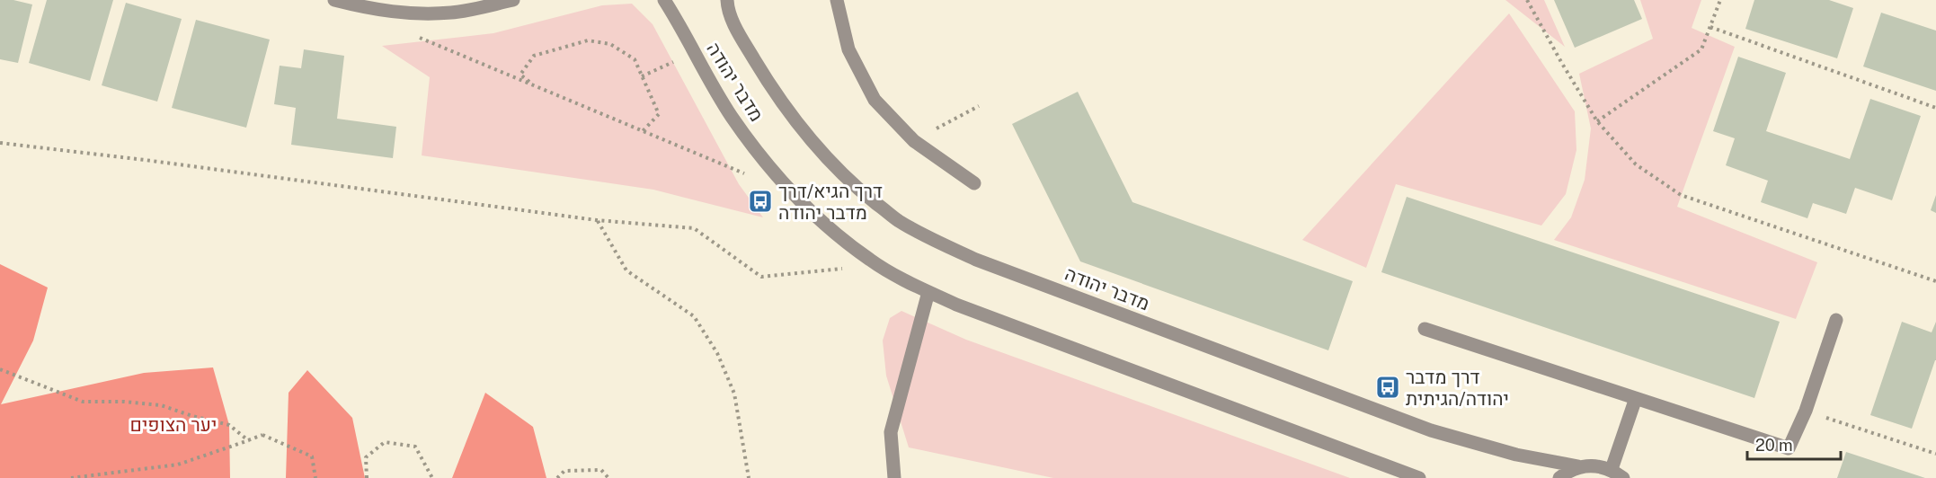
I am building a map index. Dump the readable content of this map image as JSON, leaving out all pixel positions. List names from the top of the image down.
{
  "streets": {
    "street": ["מדבר יהודה"]
  },
  "parks": ["יער הצופים"],
  "places": {
    "bus stop": ["דרך הגיא/דרך מדבר יהודה", "דרך מדבר יהודה/הגיתית"]
  },
  "scale_bar": "20 m"
}
